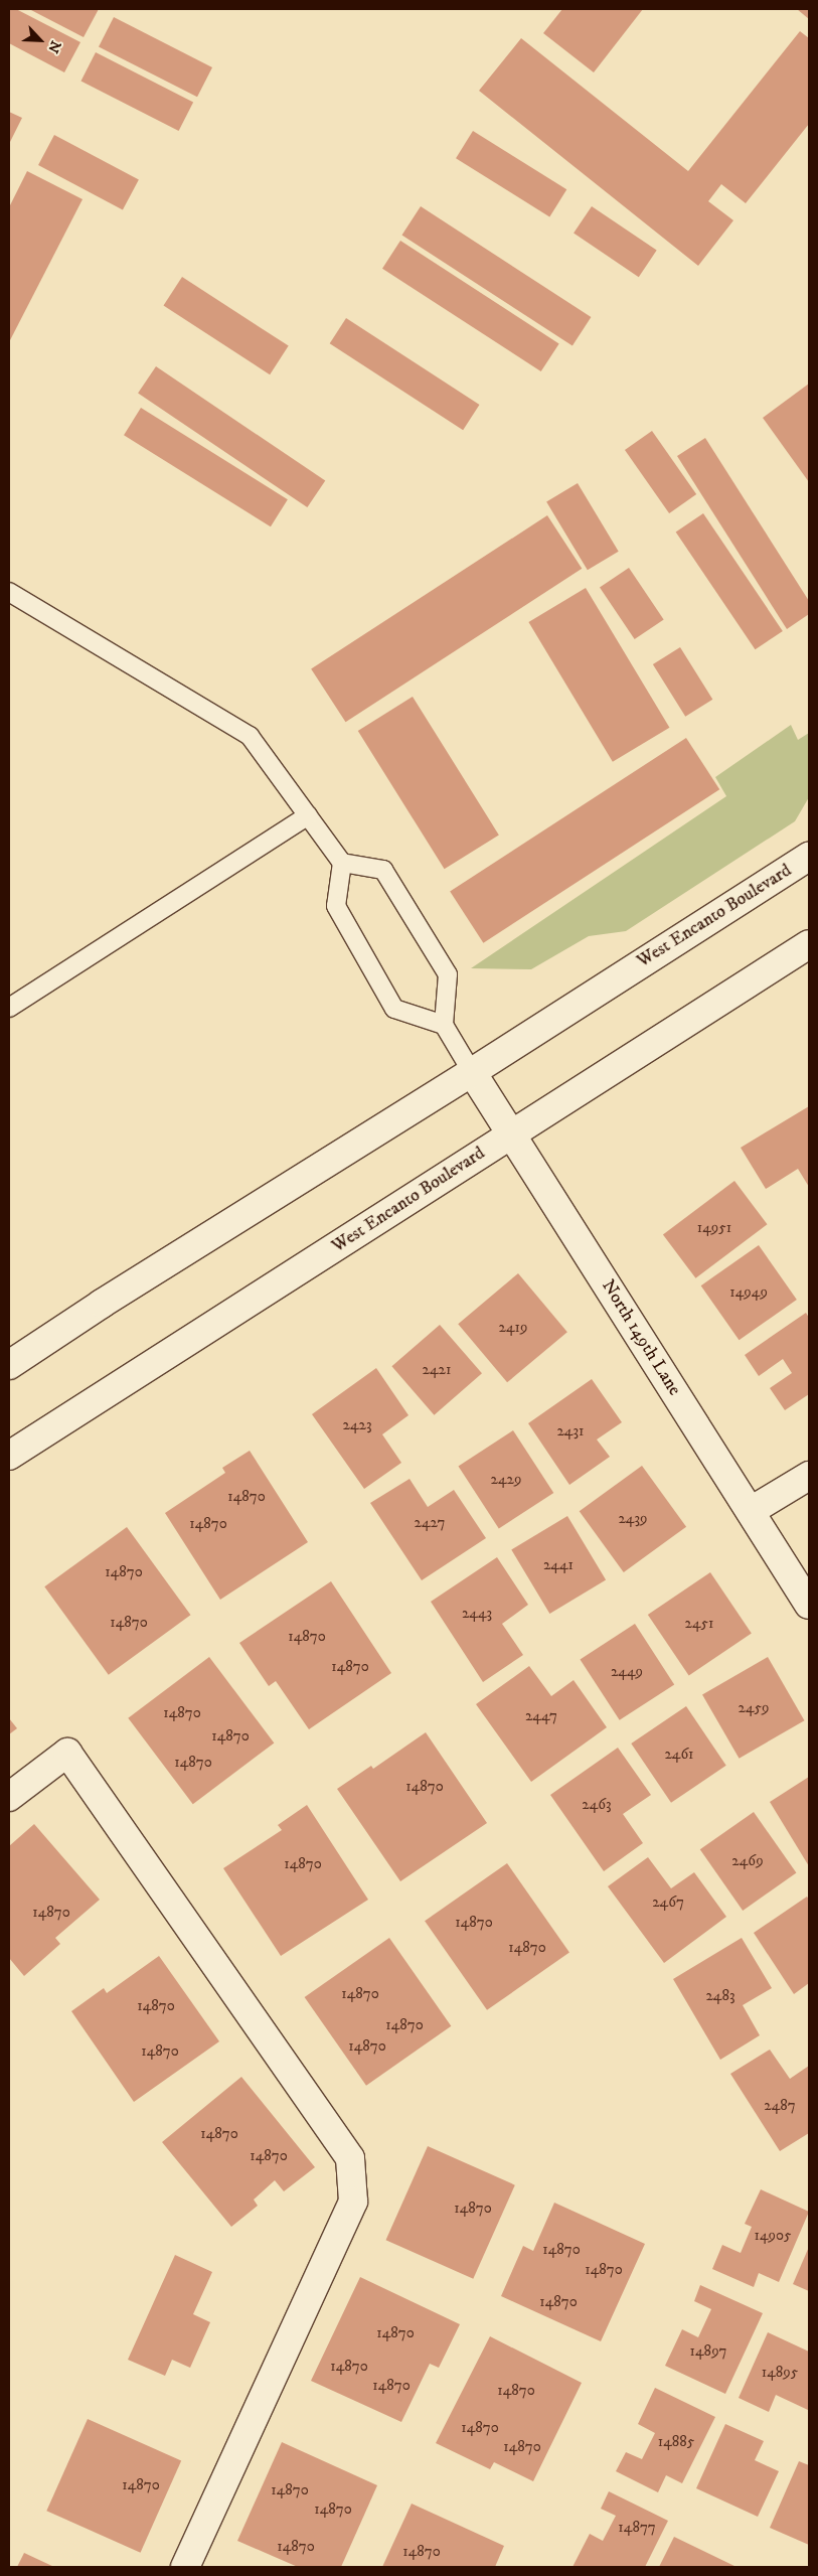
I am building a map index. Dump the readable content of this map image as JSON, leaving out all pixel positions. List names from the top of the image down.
{
  "streets": {
    "main road": ["West Encanto Boulevard", "North 149th Lane"]
  },
  "crossings": [
    ["West Encanto Boulevard", "North 149th Lane"]
  ],
  "house_numbers": [
    "14951",
    "14949",
    "2419",
    "2421",
    "2423",
    "2431",
    "2429",
    "14870",
    "2439",
    "2427",
    "14870",
    "2441",
    "14870",
    "2443",
    "14870",
    "2451",
    "14870",
    "14870",
    "2449",
    "2459",
    "14870",
    "2447",
    "14870",
    "2461",
    "14870",
    "14870",
    "2463",
    "2469",
    "14870",
    "2467",
    "14870",
    "14870",
    "14870",
    "14870",
    "2483",
    "14870",
    "14870",
    "14870",
    "14870",
    "2487",
    "14870",
    "14870",
    "14870",
    "14905",
    "14870",
    "14870",
    "14870",
    "14870",
    "14897",
    "14870",
    "14895",
    "14870",
    "14870",
    "14870",
    "14885",
    "14870",
    "14870",
    "14870",
    "14870",
    "14877",
    "14870",
    "14870"
  ],
  "north": "bottom right"
}
